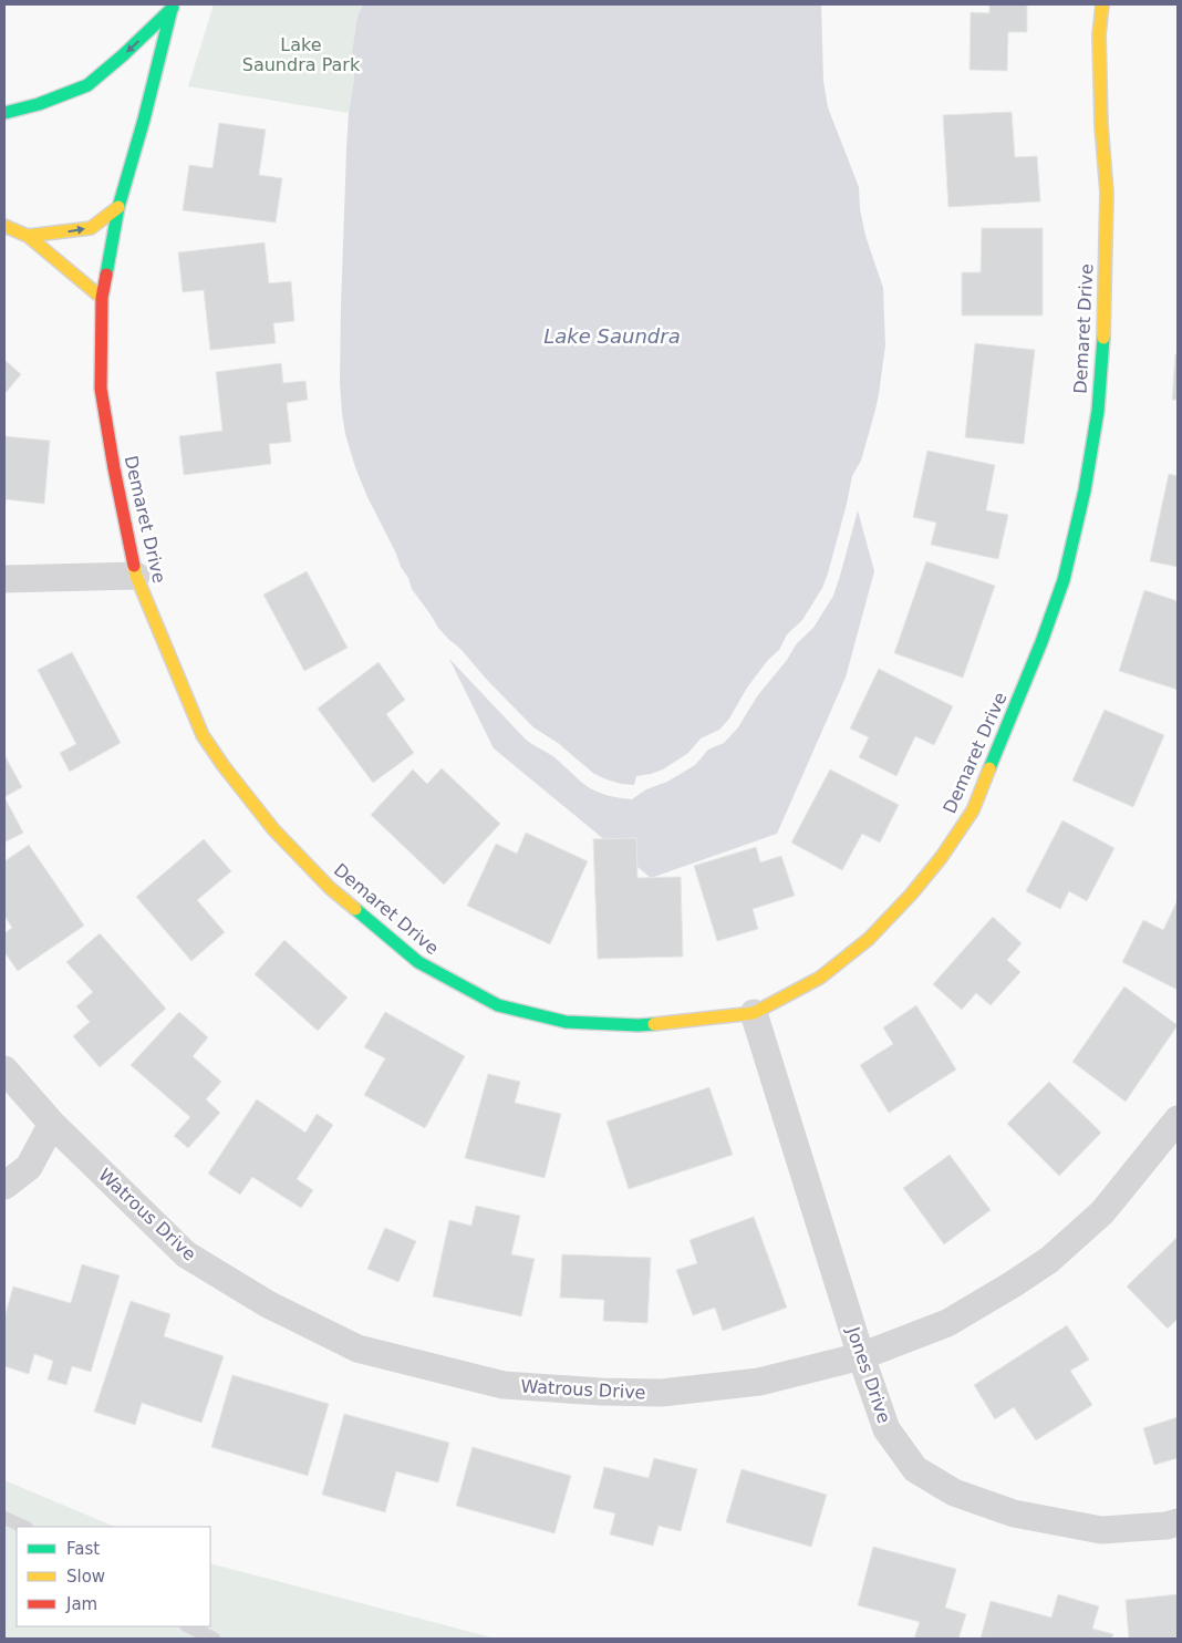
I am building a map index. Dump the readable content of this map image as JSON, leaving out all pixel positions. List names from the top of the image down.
{
  "streets": {
    "street": ["Demaret Drive", "Watrous Drive", "Jones Drive"]
  },
  "crossings": [
    ["Demaret Drive", "Jones Drive"],
    ["Watrous Drive", "Jones Drive"]
  ],
  "water": ["Lake Saundra"],
  "parks": ["Lake Saundra Park"],
  "legend": ["Fast", "Slow", "Jam"]
}
